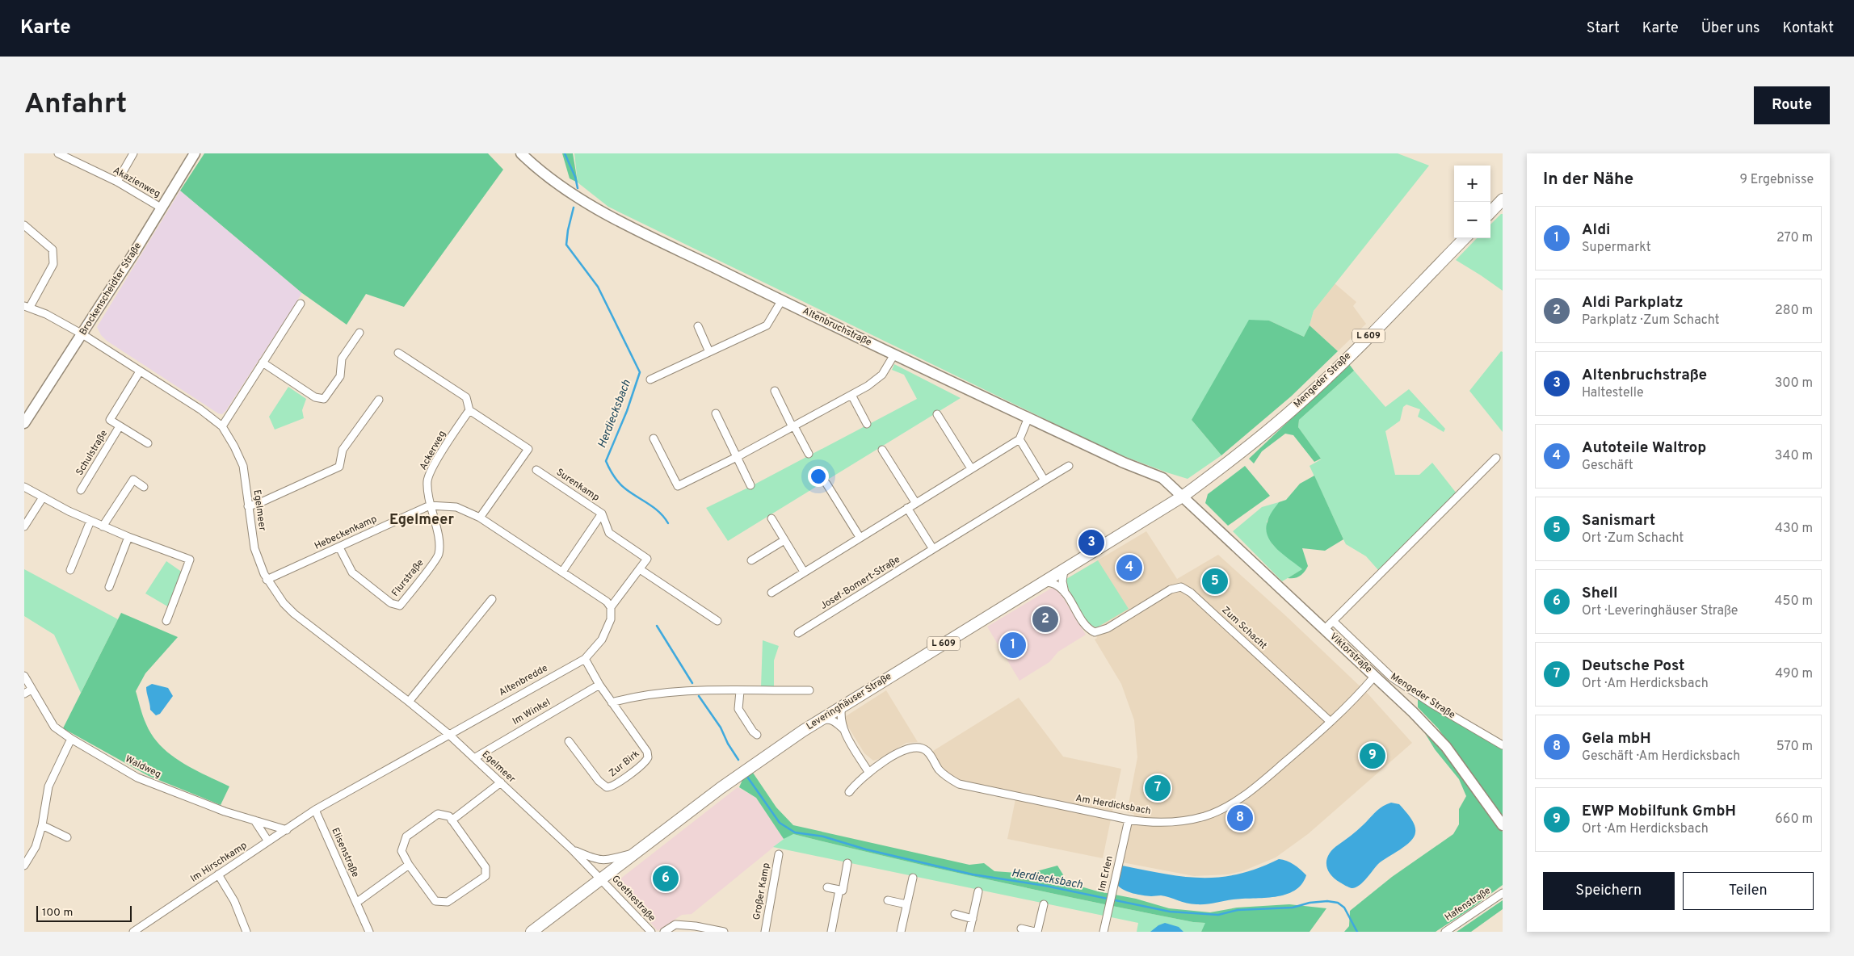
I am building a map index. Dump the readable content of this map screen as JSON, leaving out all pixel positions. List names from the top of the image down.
{
  "streets": {
    "main road": ["L 609", "Mengeder Straße", "Leveringhäuser Straße"],
    "street": [
      "Akazienweg",
      "Brockenscheidter Straße",
      "Altenbruchstraße",
      "Ackerweg",
      "Schulstraße",
      "Surenkamp",
      "Egelmeer",
      "Hebeckenkamp",
      "Flurstraße",
      "Josef-Bomert-Straße",
      "Zum Schacht",
      "Viktorstraße",
      "Altenbredde",
      "Im Winkel",
      "Zur Birk",
      "Waldweg",
      "Am Herdicksbach",
      "Elisenstraße",
      "Im Hirschkamp",
      "Im Erlen",
      "Großer Kamp",
      "Goethestraße",
      "Hafenstraße"
    ]
  },
  "crossings": [
    ["Akazienweg", "Brockenscheidter Straße"],
    ["Brockenscheidter Straße", "Egelmeer"],
    ["Altenbruchstraße", "Mengeder Straße"],
    ["Altenbruchstraße", "Viktorstraße"],
    ["Altenbruchstraße", "Leveringhäuser Straße"],
    ["Mengeder Straße", "Viktorstraße"],
    ["Mengeder Straße", "Leveringhäuser Straße"],
    ["Ackerweg", "Hebeckenkamp"],
    ["Ackerweg", "Flurstraße"],
    ["Schulstraße", "Egelmeer"],
    ["Egelmeer", "Hebeckenkamp"],
    ["Egelmeer", "Altenbredde"],
    ["Egelmeer", "Leveringhäuser Straße"],
    ["Egelmeer", "Im Winkel"],
    ["Egelmeer", "Goethestraße"],
    ["Hebeckenkamp", "Flurstraße"],
    ["Zum Schacht", "Leveringhäuser Straße"],
    ["Zum Schacht", "Am Herdicksbach"],
    ["Viktorstraße", "Leveringhäuser Straße"],
    ["Viktorstraße", "Am Herdicksbach"],
    ["Altenbredde", "Elisenstraße"],
    ["Altenbredde", "Im Hirschkamp"],
    ["Leveringhäuser Straße", "Goethestraße"],
    ["Waldweg", "Im Hirschkamp"],
    ["Am Herdicksbach", "Im Erlen"],
    ["Elisenstraße", "Im Hirschkamp"]
  ],
  "districts": ["Egelmeer"],
  "water": ["Herdiecksbach"],
  "scale_bar": "100 m",
  "page": {
    "header": "Karte",
    "nav": [
      "Start",
      "Karte",
      "Über uns",
      "Kontakt"
    ],
    "buttons": [
      "Route",
      ["Speichern", "Teilen"]
    ],
    "title": "Anfahrt",
    "heading": ["In der Nähe", "9 Ergebnisse"],
    "map_buttons": ["+", "−"],
    "list": [
      {
        "mark": "1",
        "name": "Aldi",
        "note": "Supermarkt",
        "value": "270 m"
      },
      {
        "mark": "2",
        "name": "Aldi Parkplatz",
        "note": "Parkplatz · Zum Schacht",
        "value": "280 m"
      },
      {
        "mark": "3",
        "name": "Altenbruchstraße",
        "note": "Haltestelle",
        "value": "300 m"
      },
      {
        "mark": "4",
        "name": "Autoteile Waltrop",
        "note": "Geschäft",
        "value": "340 m"
      },
      {
        "mark": "5",
        "name": "Sanismart",
        "note": "Ort · Zum Schacht",
        "value": "430 m"
      },
      {
        "mark": "6",
        "name": "Shell",
        "note": "Ort · Leveringhäuser Straße",
        "value": "450 m"
      },
      {
        "mark": "7",
        "name": "Deutsche Post",
        "note": "Ort · Am Herdicksbach",
        "value": "490 m"
      },
      {
        "mark": "8",
        "name": "Gela mbH",
        "note": "Geschäft · Am Herdicksbach",
        "value": "570 m"
      },
      {
        "mark": "9",
        "name": "EWP Mobilfunk GmbH",
        "note": "Ort · Am Herdicksbach",
        "value": "660 m"
      }
    ],
    "pins": [
      "3",
      "4",
      "5",
      "2",
      "1",
      "9",
      "7",
      "8",
      "6"
    ],
    "scale": "100 m"
  }
}
